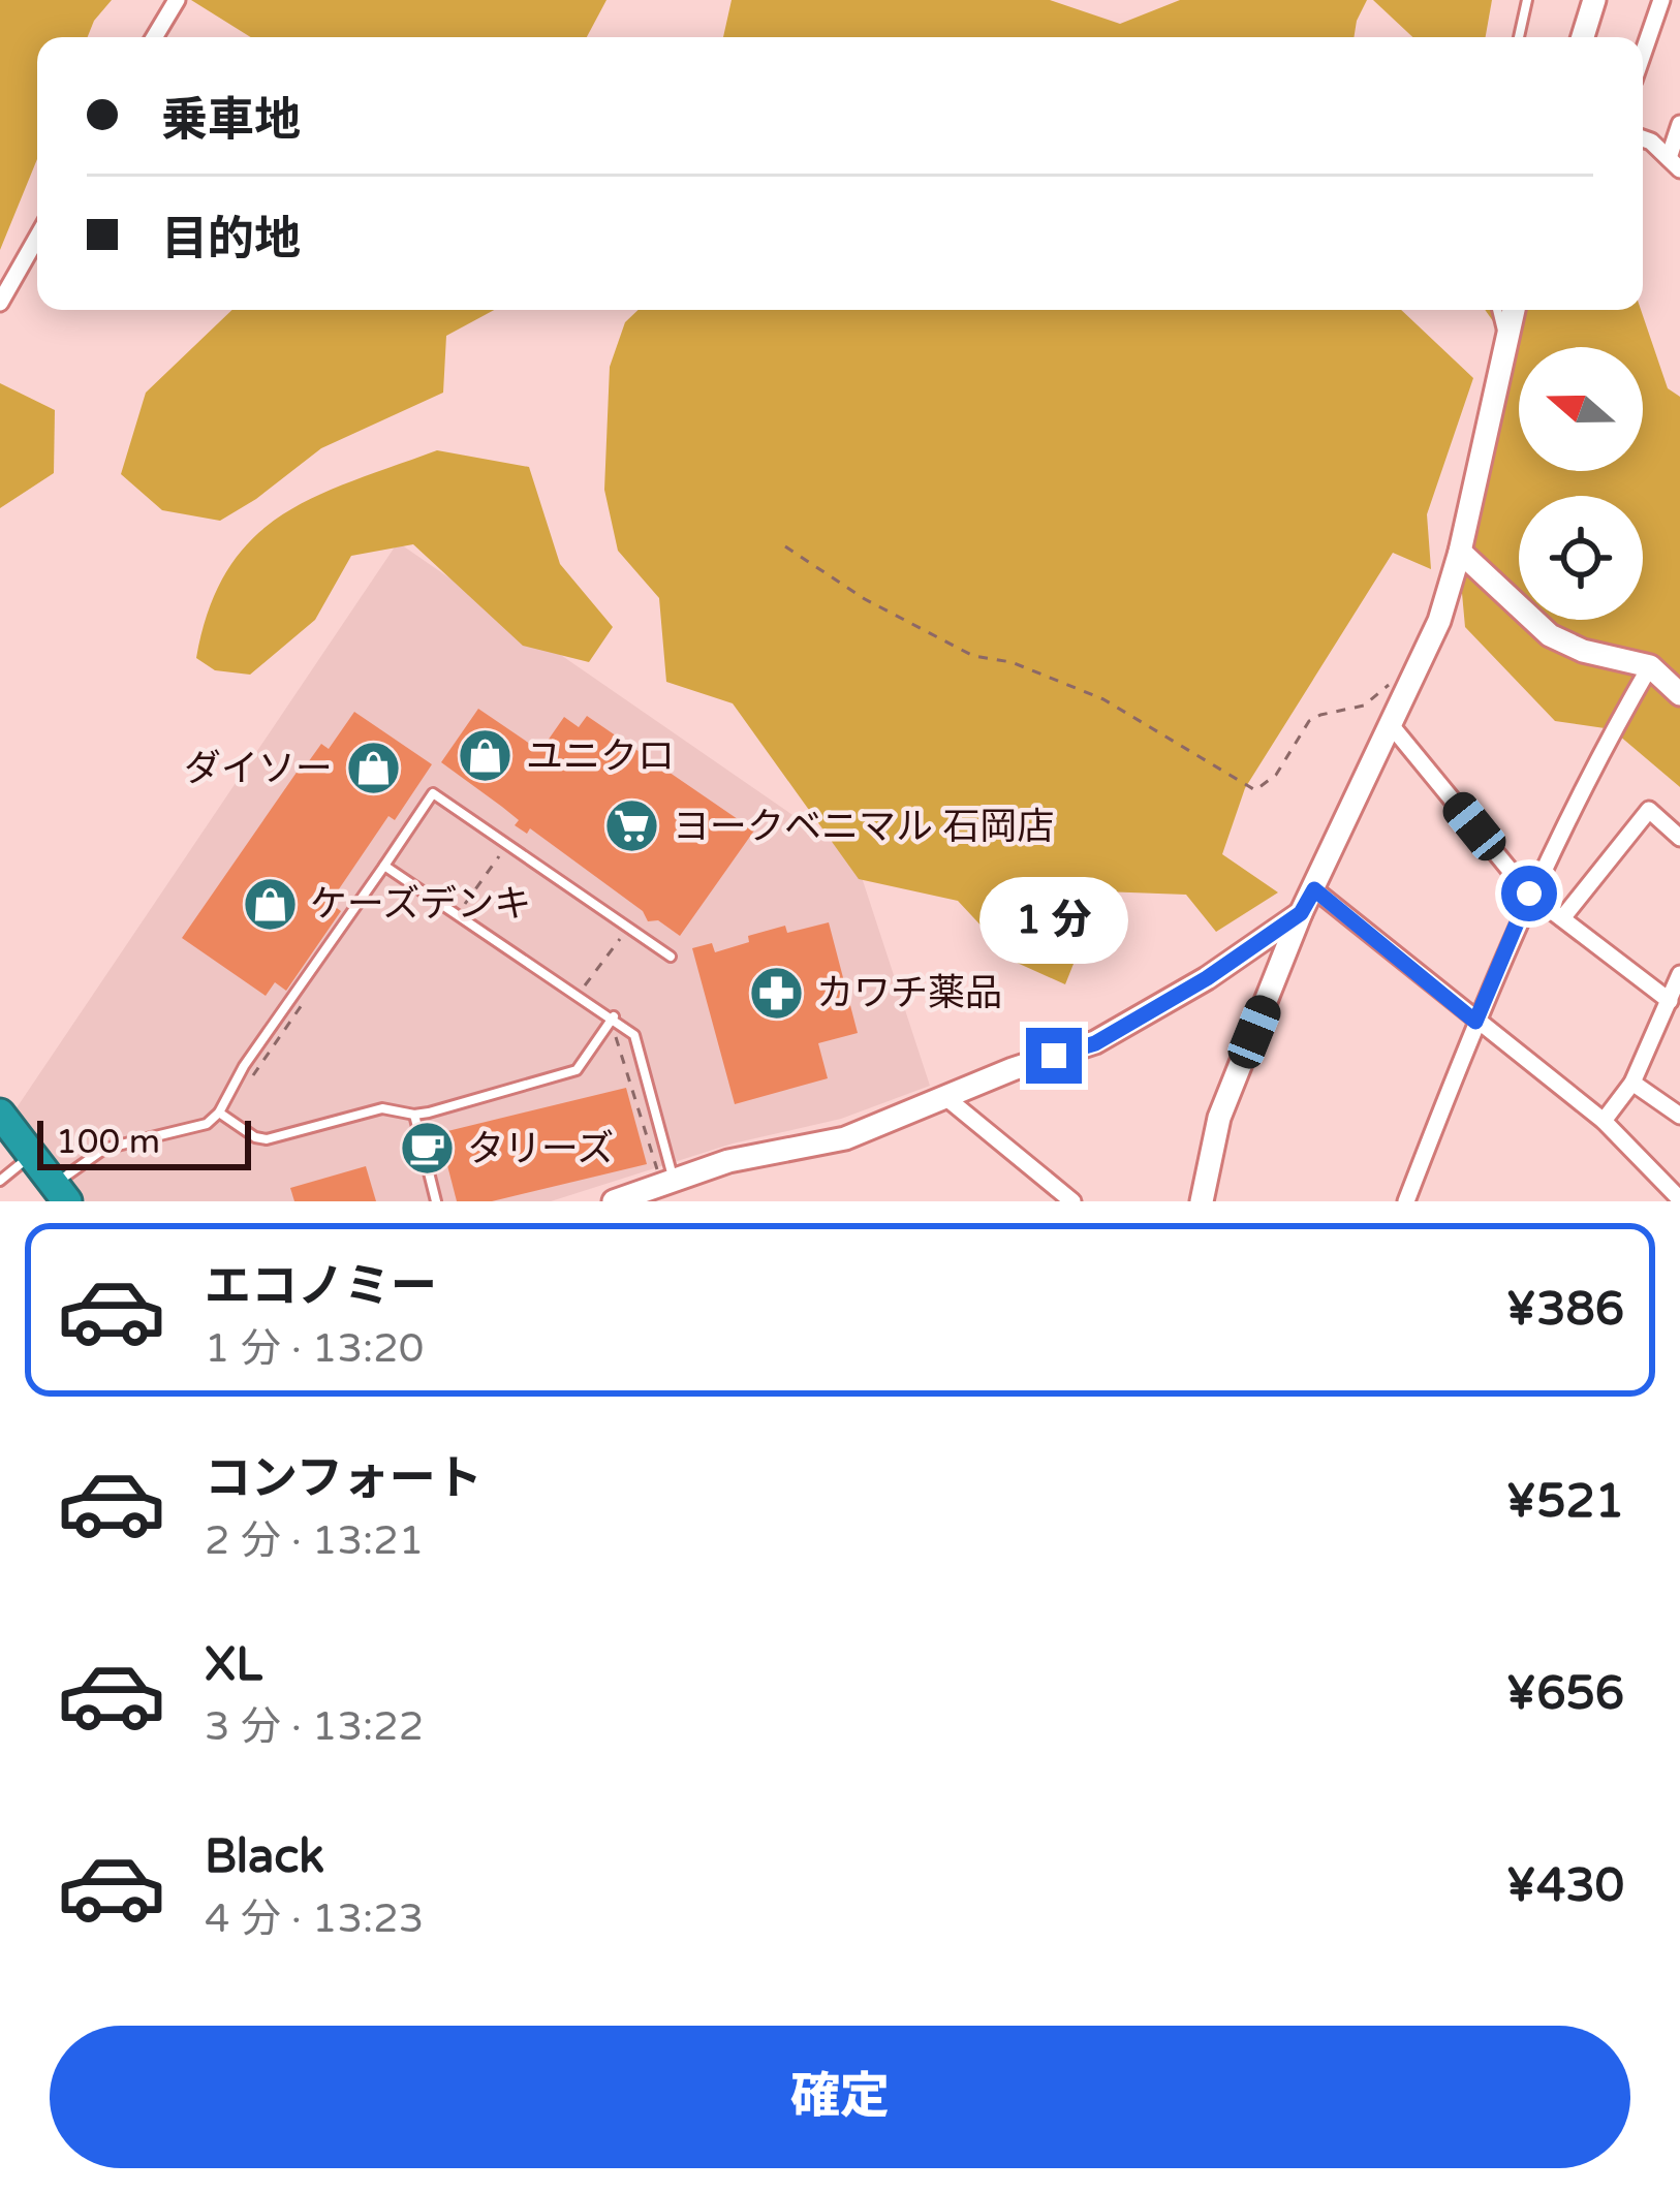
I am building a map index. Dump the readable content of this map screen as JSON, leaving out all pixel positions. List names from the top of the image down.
{
  "places": {
    "shop": ["ユニクロ", "ダイソー", "ケーズデンキ"],
    "supermarket": ["ヨークベニマル 石岡店"],
    "pharmacy": ["カワチ薬品"],
    "cafe": ["タリーズ"]
  },
  "scale_bar": "100 m",
  "north": "left",
  "page": {
    "banner": ["乗車地", "目的地"],
    "bubble": "1 分",
    "scale": "100 m",
    "list": [
      {
        "name": "エコノミー",
        "note": "1 分 · 13:20",
        "value": "¥386"
      },
      {
        "name": "コンフォート",
        "note": "2 分 · 13:21",
        "value": "¥521"
      },
      {
        "name": "XL",
        "note": "3 分 · 13:22",
        "value": "¥656"
      },
      {
        "name": "Black",
        "note": "4 分 · 13:23",
        "value": "¥430"
      }
    ],
    "buttons": "確定"
  }
}
